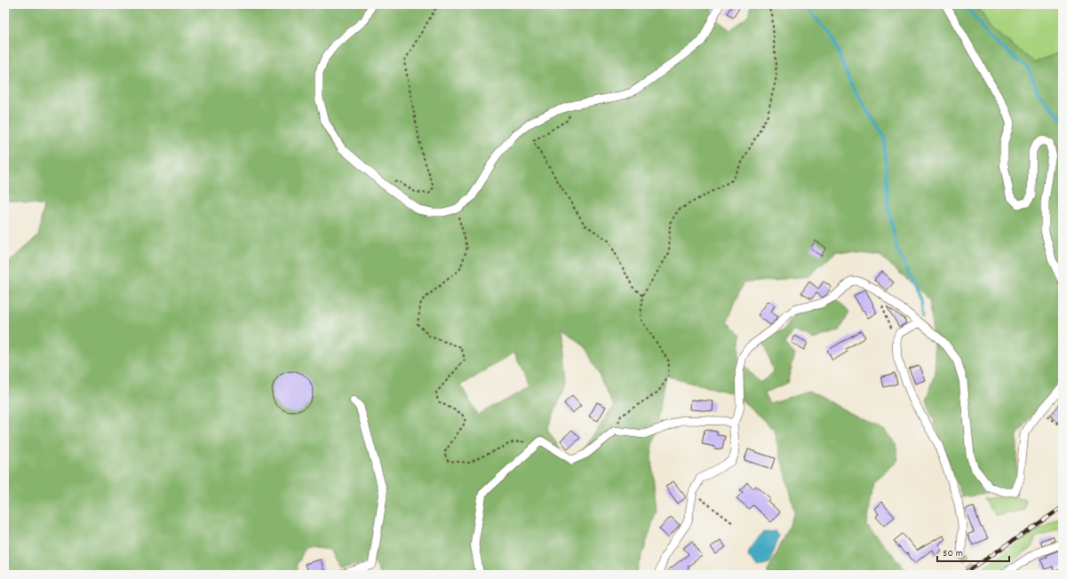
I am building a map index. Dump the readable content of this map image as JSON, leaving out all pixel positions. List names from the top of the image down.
{
  "scale_bar": "50 m"
}
